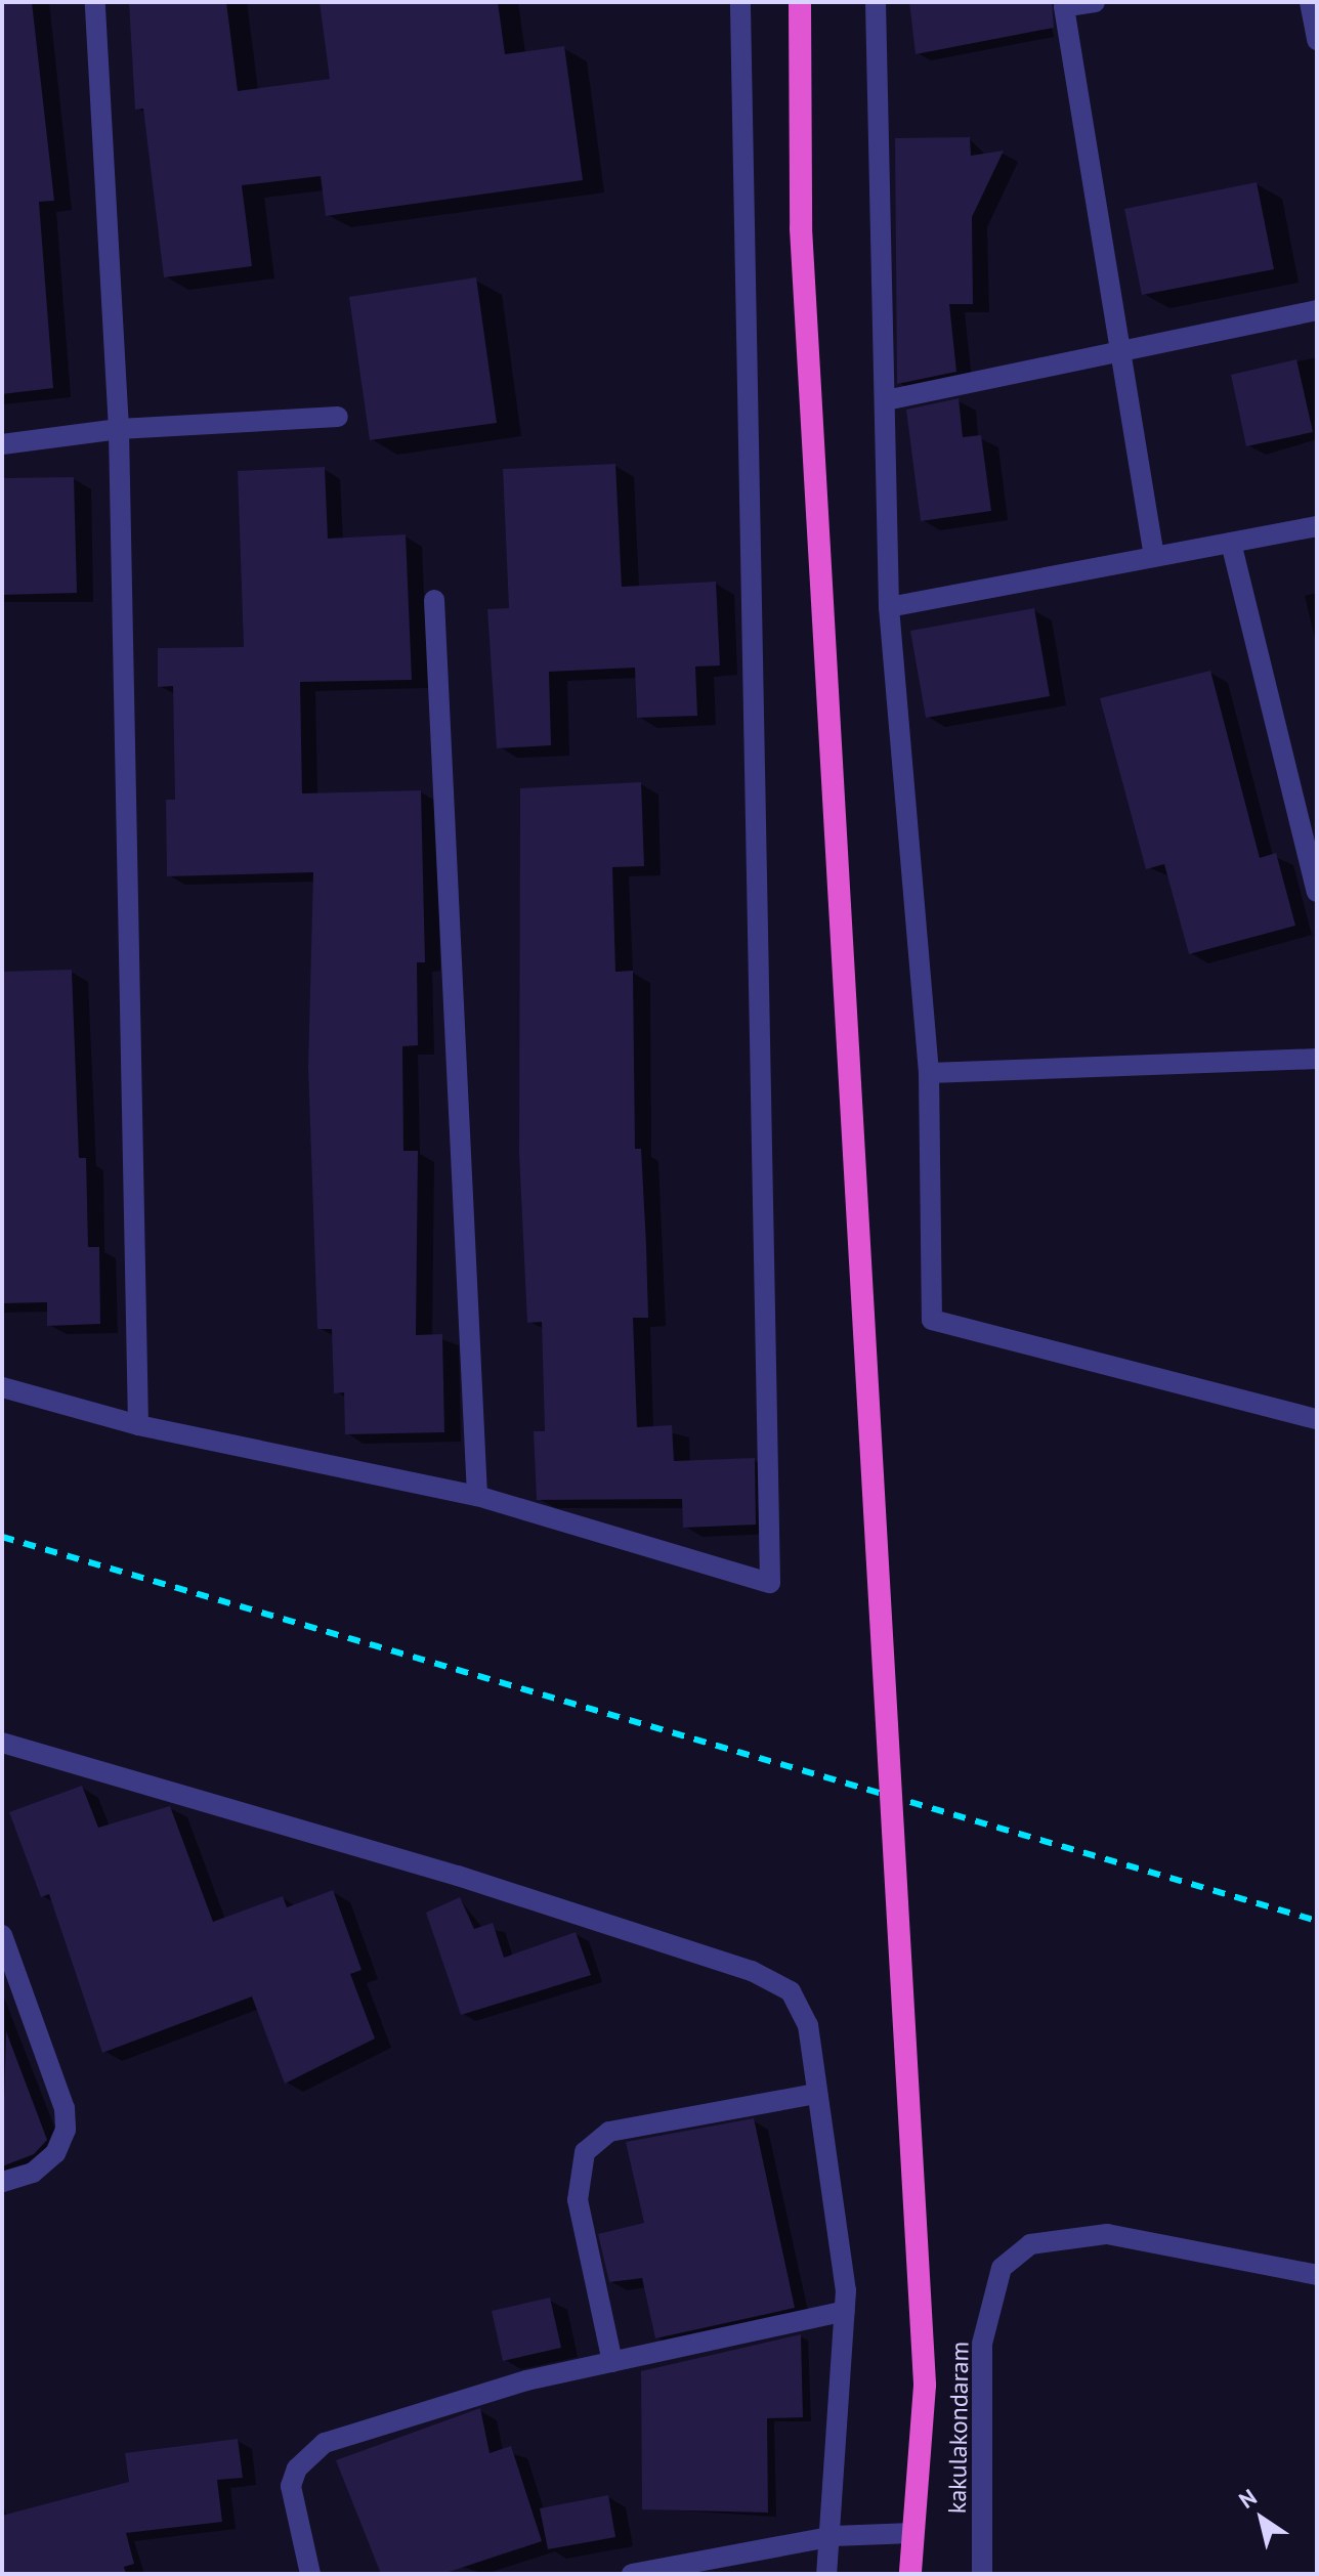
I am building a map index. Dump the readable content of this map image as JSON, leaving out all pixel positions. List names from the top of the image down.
{
  "streets": {
    "street": ["kakulakondaram"]
  },
  "north": "top left"
}
